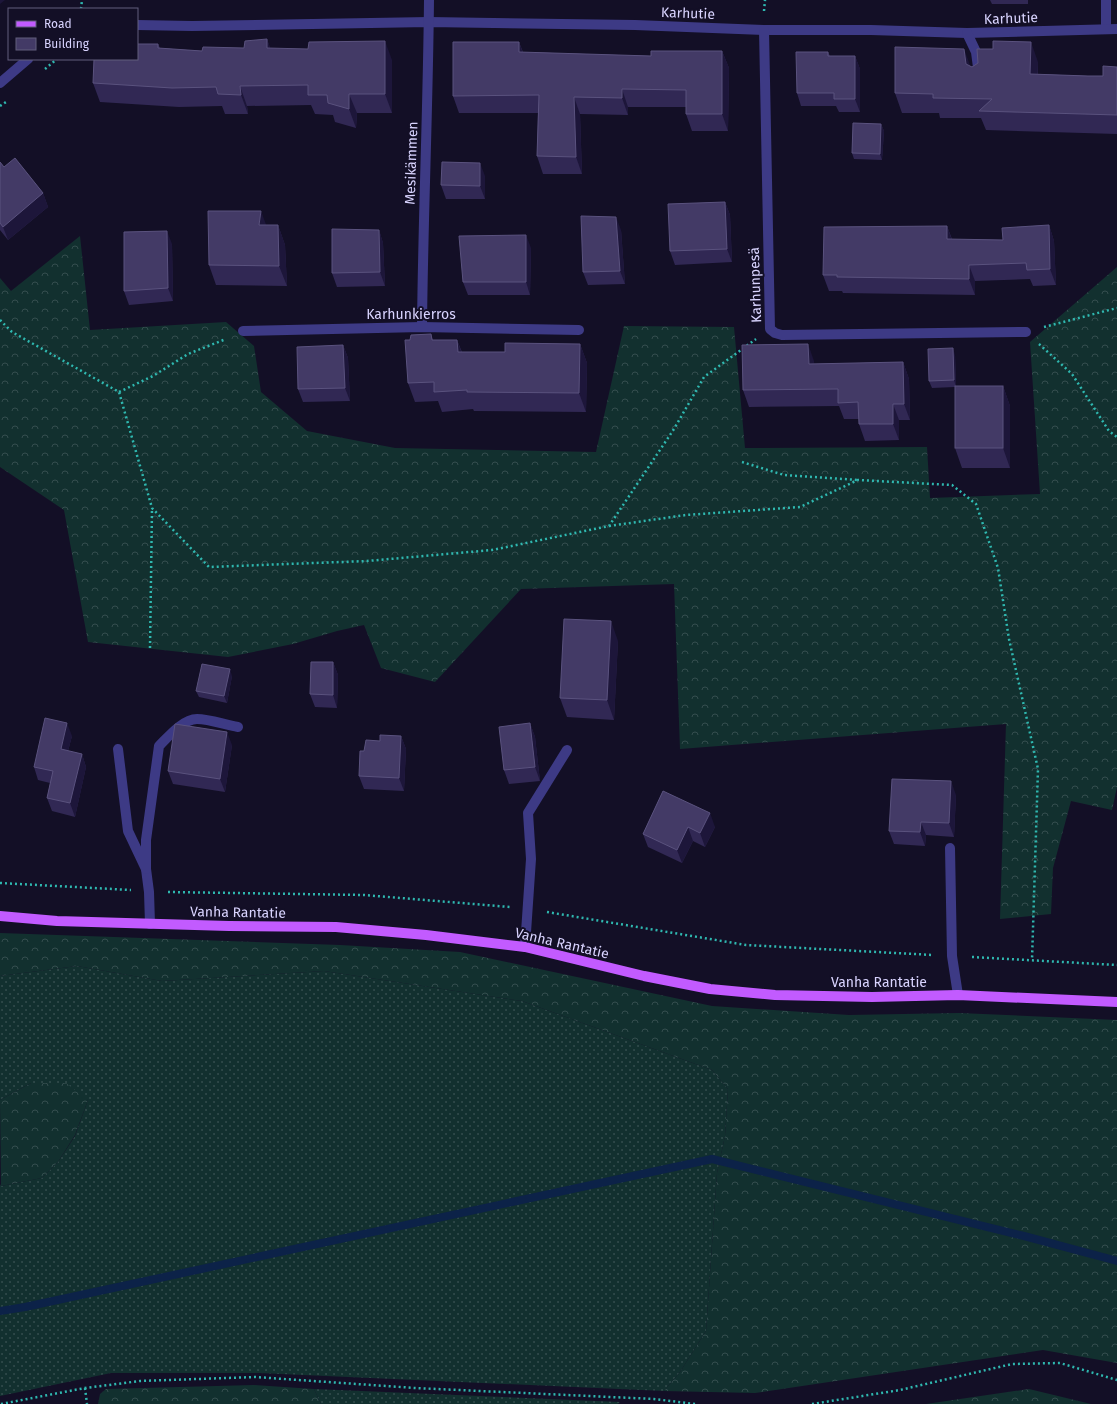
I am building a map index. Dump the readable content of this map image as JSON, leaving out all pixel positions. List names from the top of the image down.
{
  "streets": {
    "main road": ["Vanha Rantatie"],
    "street": [
      "Karhutie",
      "Mesikämmen",
      "Karhunpesä",
      "Karhunkierros"
    ]
  },
  "crossings": [
    ["Karhutie", "Mesikämmen"],
    ["Karhutie", "Karhunpesä"],
    ["Mesikämmen", "Karhunkierros"]
  ],
  "legend": ["Road", "Building"]
}
